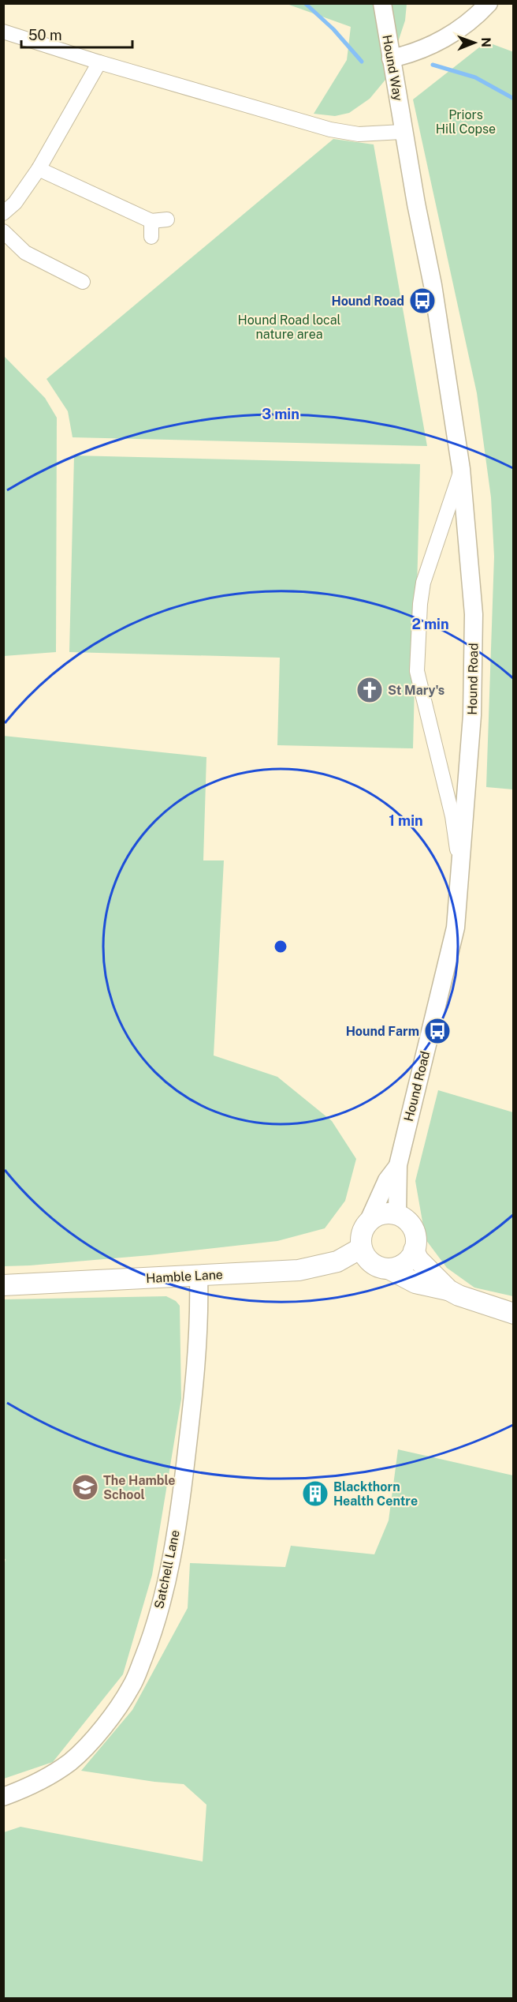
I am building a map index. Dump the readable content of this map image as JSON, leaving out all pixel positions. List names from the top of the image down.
{
  "streets": {
    "main road": ["Hamble Lane"],
    "street": ["Hound Way", "Hound Road", "Satchell Lane"]
  },
  "crossings": [
    ["Hound Way", "Hound Road"],
    ["Hound Road", "Hamble Lane"],
    ["Hamble Lane", "Satchell Lane"]
  ],
  "parks": ["Priors Hill Copse", "Hound Road local nature area"],
  "places": {
    "bus stop": ["Hound Road", "Hound Farm"],
    "church": ["St Mary's"],
    "school or university": ["The Hamble School"],
    "building": ["Blackthorn Health Centre"]
  },
  "scale_bar": "50 m",
  "north": "right",
  "rings": ["3 min", "2 min", "1 min"]
}
